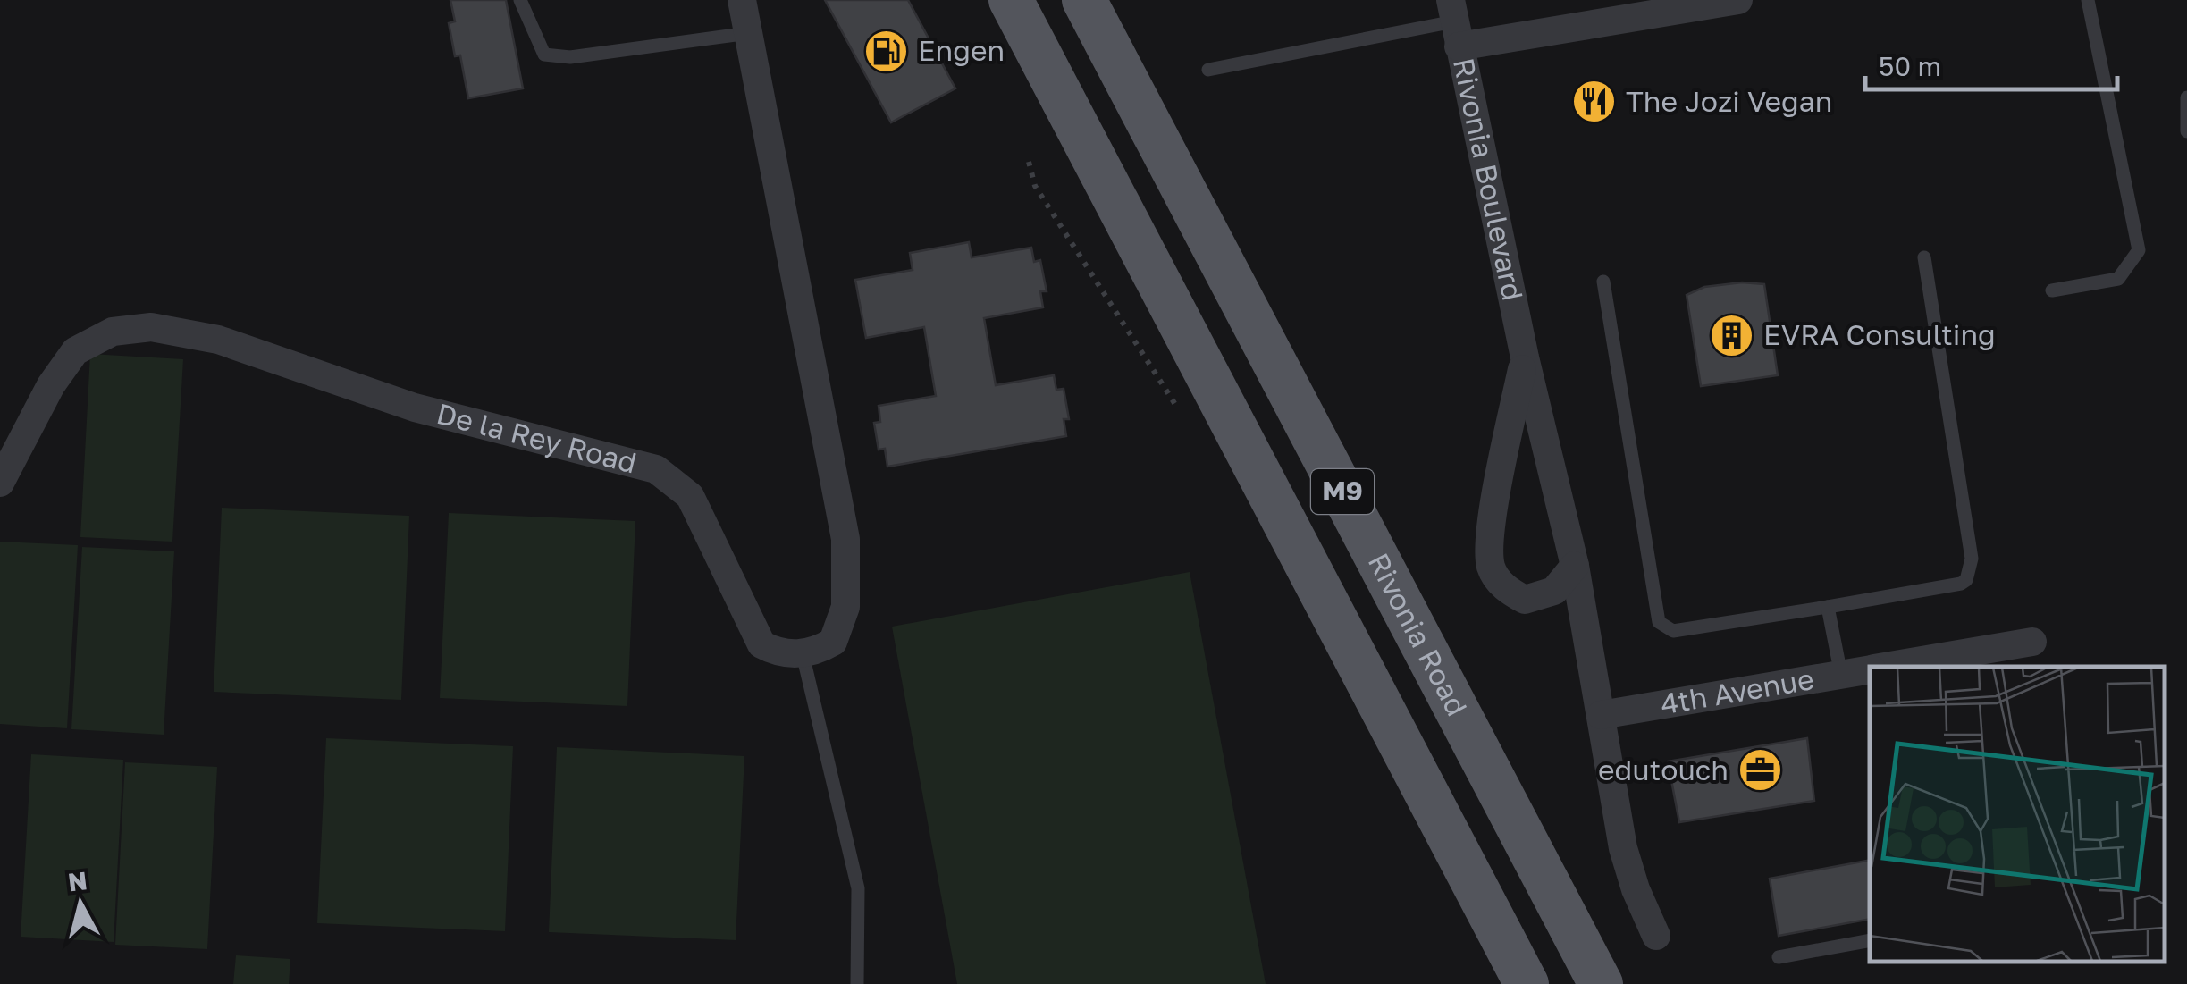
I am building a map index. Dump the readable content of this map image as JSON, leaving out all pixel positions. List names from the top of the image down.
{
  "streets": {
    "main road": ["M9", "Rivonia Road"],
    "street": ["Rivonia Boulevard", "De la Rey Road", "4th Avenue"]
  },
  "crossings": [
    ["Rivonia Boulevard", "4th Avenue"]
  ],
  "places": {
    "fuel station": ["Engen"],
    "restaurant": ["The Jozi Vegan"],
    "building": ["EVRA Consulting"],
    "office": ["edutouch"]
  },
  "scale_bar": "50 m",
  "north": "top"
}
